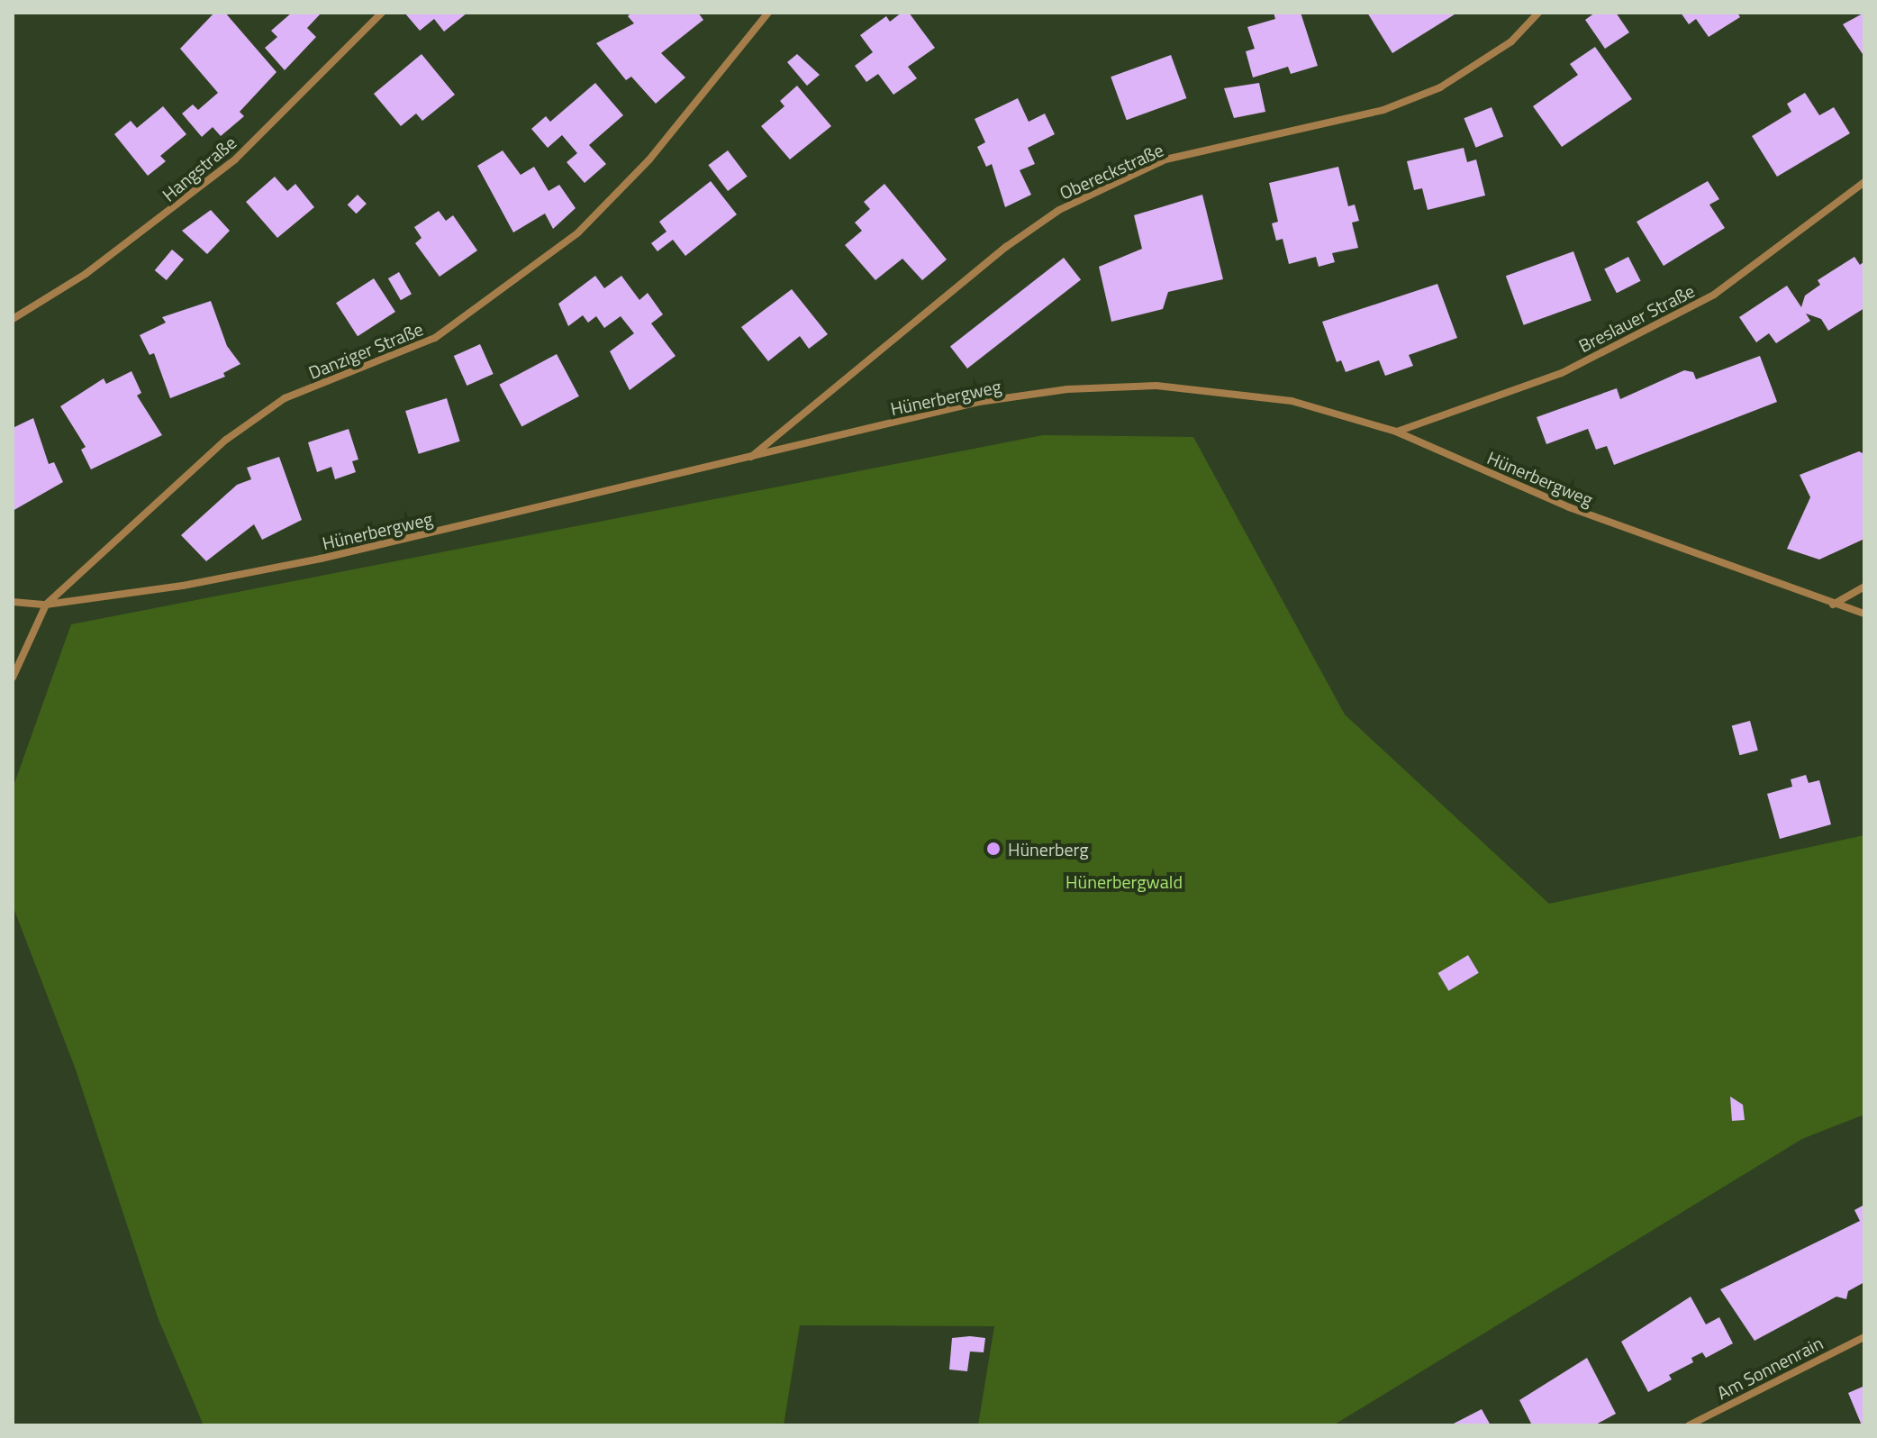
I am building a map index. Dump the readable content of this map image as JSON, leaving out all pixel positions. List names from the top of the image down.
{
  "streets": {
    "street": [
      "Hangstraße",
      "Obereckstraße",
      "Breslauer Straße",
      "Danziger Straße",
      "Hünerbergweg",
      "Am Sonnenrain"
    ]
  },
  "crossings": [
    ["Obereckstraße", "Hünerbergweg"],
    ["Breslauer Straße", "Hünerbergweg"],
    ["Danziger Straße", "Hünerbergweg"]
  ],
  "parks": ["Hünerbergwald"],
  "places": ["Hünerberg"]
}
